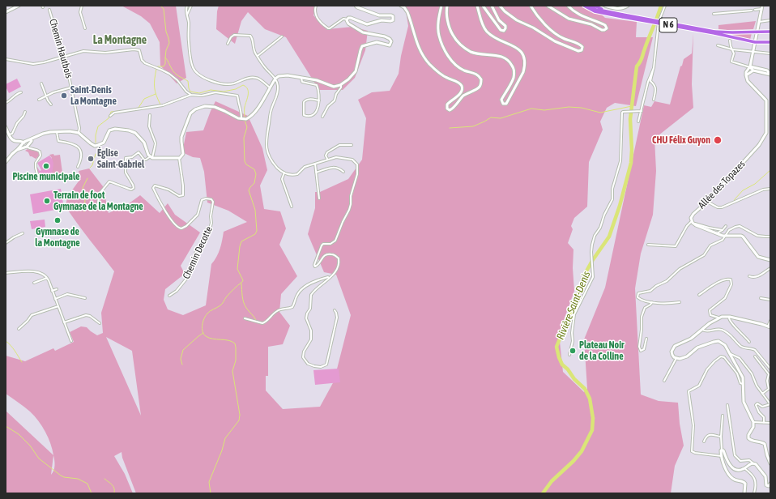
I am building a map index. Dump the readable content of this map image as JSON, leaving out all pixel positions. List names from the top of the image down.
{
  "streets": {
    "main road": ["N 6", "Allée des Topazes"],
    "street": ["Chemin Hautbois", "Chemin Decotte"]
  },
  "districts": ["La Montagne"],
  "water": ["Rivière Saint-Denis"],
  "places": [
    "Saint-Denis La Montagne",
    "CHU Félix Guyon",
    "Église Saint-Gabriel",
    "Piscine municipale",
    "Terrain de foot Gymnase de la Montagne",
    "Gymnase de la Montagne",
    "Plateau Noir de la Colline"
  ]
}
